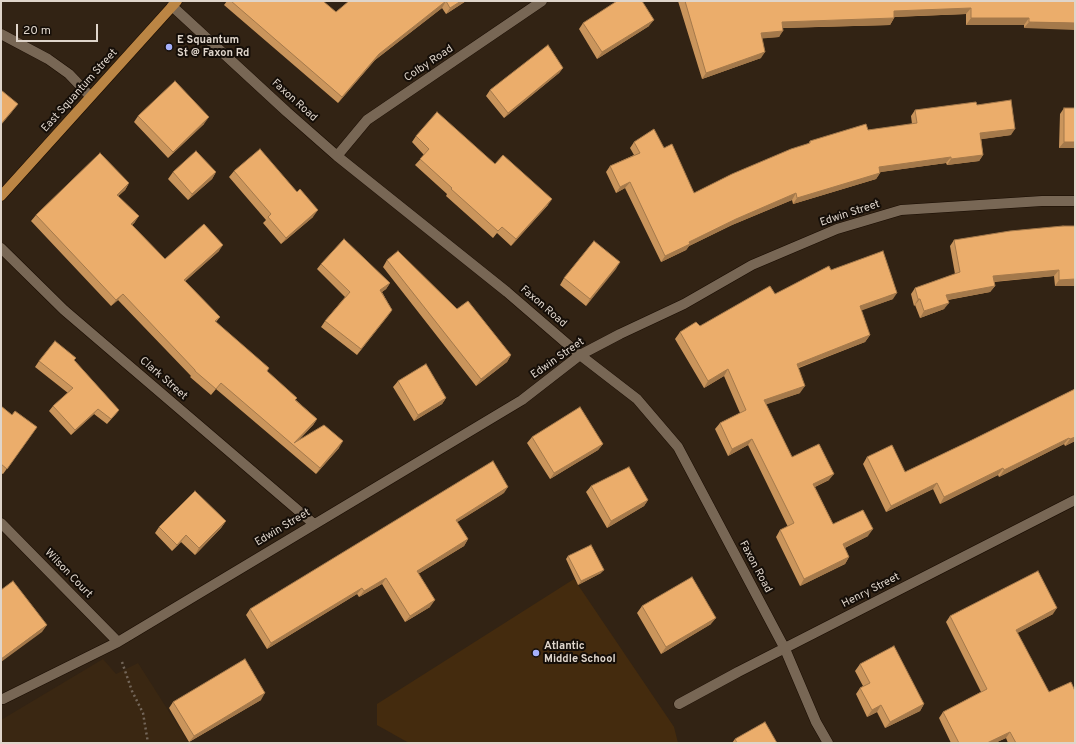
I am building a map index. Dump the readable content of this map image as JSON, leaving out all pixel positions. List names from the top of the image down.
{
  "streets": {
    "main road": ["East Squantum Street"],
    "street": [
      "Colby Road",
      "Faxon Road",
      "Edwin Street",
      "Clark Street",
      "Wilson Court",
      "Henry Street"
    ]
  },
  "crossings": [
    ["Colby Road", "Faxon Road"],
    ["East Squantum Street", "Faxon Road"],
    ["Faxon Road", "Edwin Street"],
    ["Faxon Road", "Henry Street"],
    ["Edwin Street", "Clark Street"],
    ["Edwin Street", "Wilson Court"]
  ],
  "places": ["E Squantum St @ Faxon Rd", "Atlantic Middle School"],
  "scale_bar": "20 m"
}
